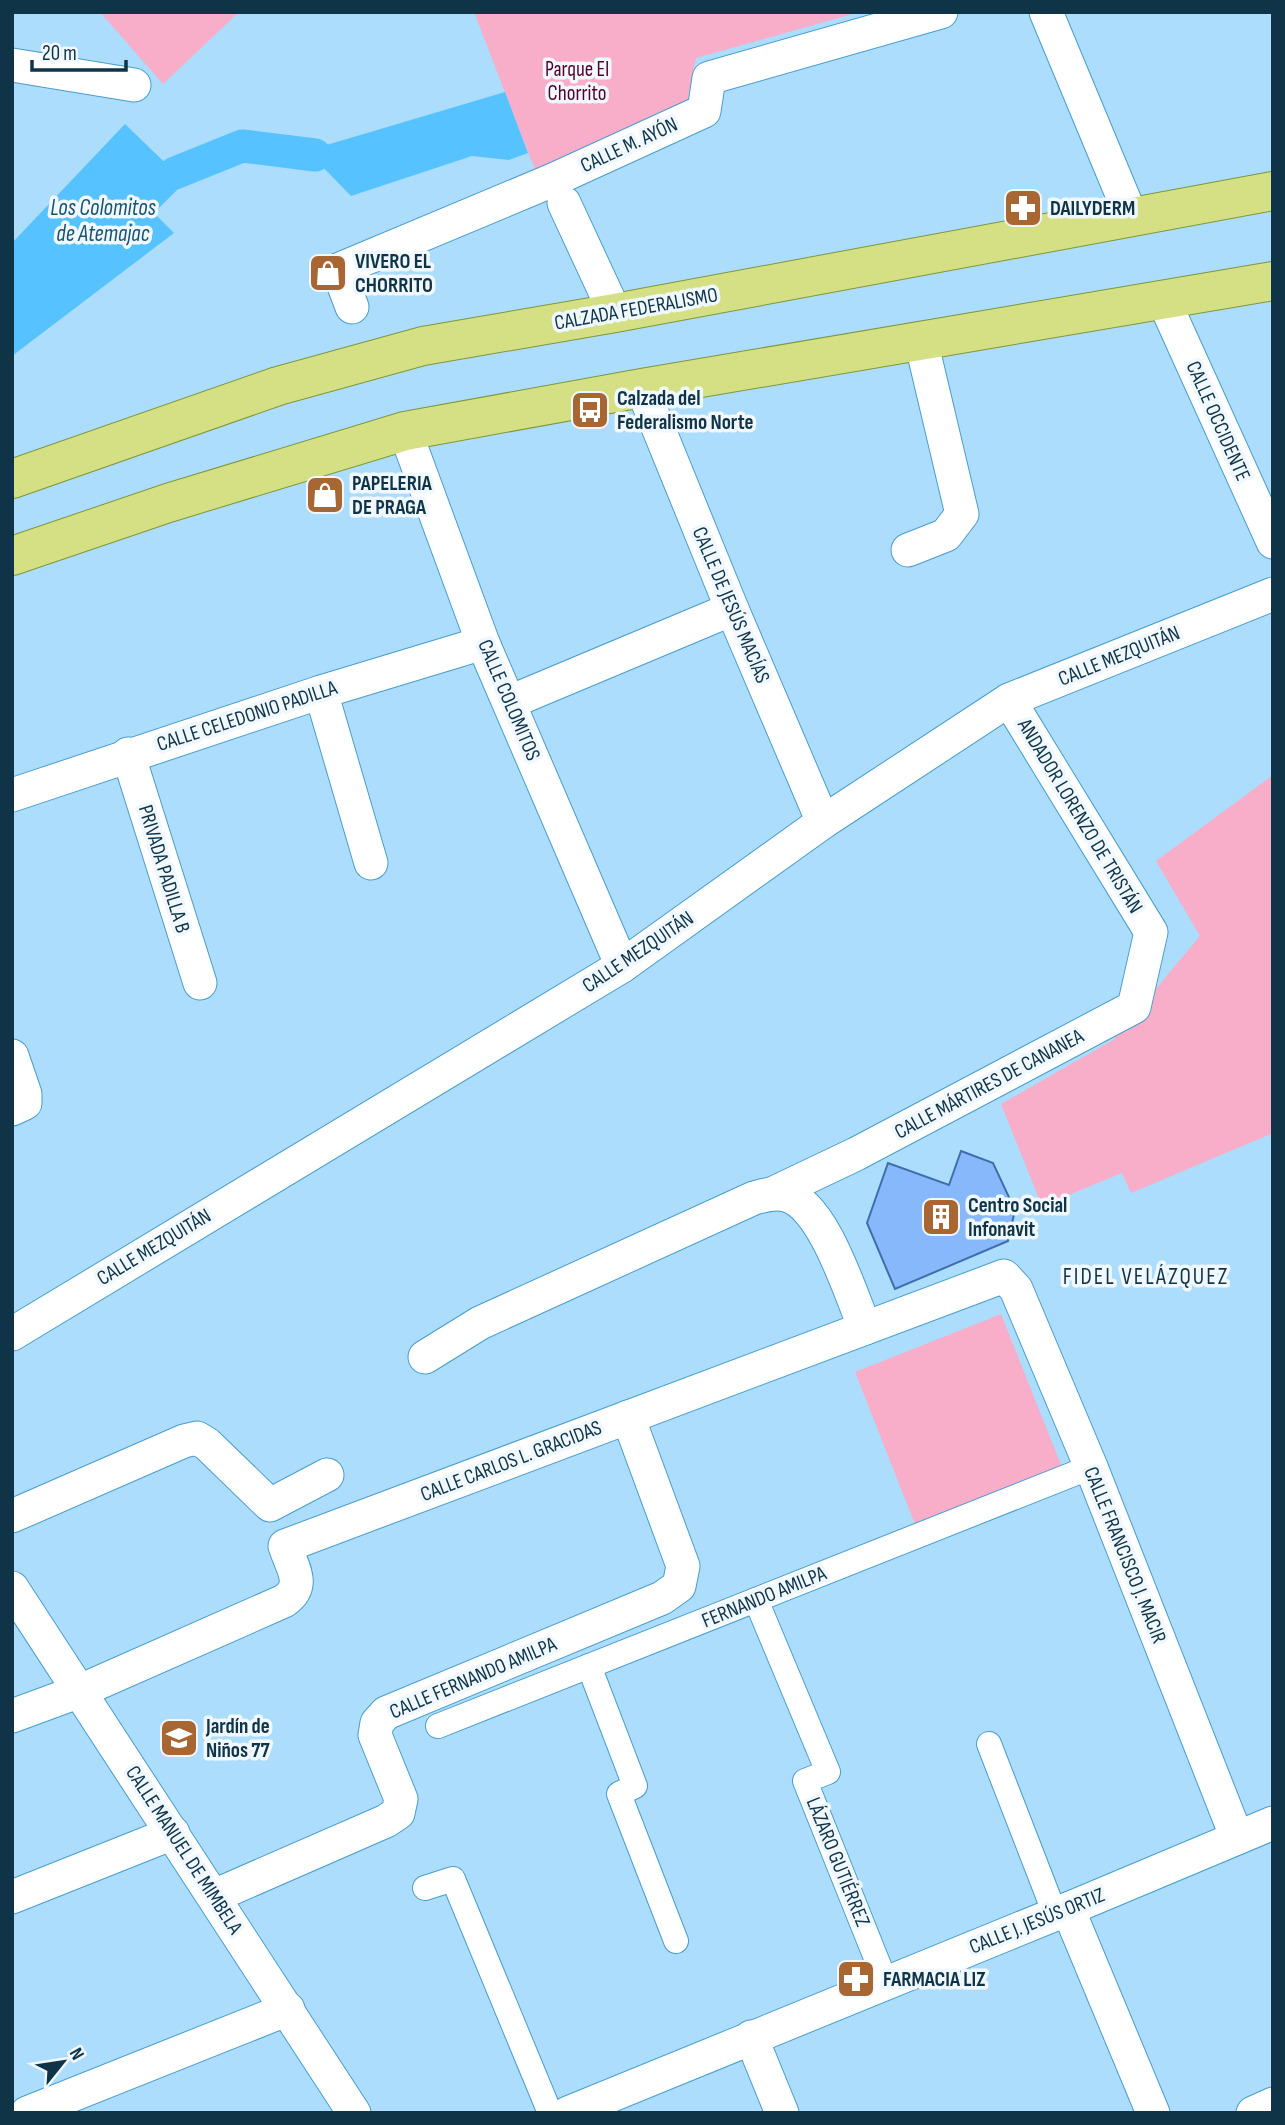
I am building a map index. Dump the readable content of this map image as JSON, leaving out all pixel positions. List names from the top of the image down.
{
  "streets": {
    "main road": ["CALZADA FEDERALISMO"],
    "street": [
      "CALLE M. AYÓN",
      "CALLE OCCIDENTE",
      "CALLE DE JESÚS MACÍAS",
      "CALLE MEZQUITÁN",
      "CALLE COLOMITOS",
      "CALLE CELEDONIO PADILLA",
      "ANDADOR LORENZO DE TRISTÁN",
      "PRIVADA PADILLA B",
      "CALLE MÁRTIRES DE CANANEA",
      "CALLE CARLOS L. GRACIDAS",
      "CALLE FRANCISCO J. MACIR",
      "FERNANDO AMILPA",
      "CALLE FERNANDO AMILPA",
      "CALLE MANUEL DE MIMBELA",
      "LÁZARO GUTIÉRREZ",
      "CALLE J. JESÚS ORTIZ"
    ]
  },
  "crossings": [
    ["CALLE DE JESÚS MACÍAS", "CALLE MEZQUITÁN"],
    ["CALLE MEZQUITÁN", "CALLE COLOMITOS"],
    ["CALLE MEZQUITÁN", "ANDADOR LORENZO DE TRISTÁN"],
    ["CALLE COLOMITOS", "CALLE CELEDONIO PADILLA"],
    ["CALLE CELEDONIO PADILLA", "PRIVADA PADILLA B"],
    ["ANDADOR LORENZO DE TRISTÁN", "CALLE MÁRTIRES DE CANANEA"],
    ["CALLE CARLOS L. GRACIDAS", "CALLE FRANCISCO J. MACIR"],
    ["CALLE CARLOS L. GRACIDAS", "CALLE FERNANDO AMILPA"],
    ["CALLE CARLOS L. GRACIDAS", "CALLE MANUEL DE MIMBELA"],
    ["CALLE FRANCISCO J. MACIR", "FERNANDO AMILPA"],
    ["CALLE FRANCISCO J. MACIR", "CALLE J. JESÚS ORTIZ"],
    ["FERNANDO AMILPA", "LÁZARO GUTIÉRREZ"],
    ["CALLE FERNANDO AMILPA", "CALLE MANUEL DE MIMBELA"],
    ["LÁZARO GUTIÉRREZ", "CALLE J. JESÚS ORTIZ"]
  ],
  "districts": ["FIDEL VELÁZQUEZ"],
  "water": ["Los Colomitos de Atemajac"],
  "parks": ["Parque El Chorrito"],
  "places": {
    "pharmacy": ["DAILYDERM", "FARMACIA LIZ"],
    "shop": ["VIVERO EL CHORRITO", "PAPELERIA DE PRAGA"],
    "bus stop": ["Calzada del Federalismo Norte"],
    "building": ["Centro Social Infonavit"],
    "school or university": ["Jardín de Niños 77"]
  },
  "scale_bar": "20 m",
  "north": "top right"
}
